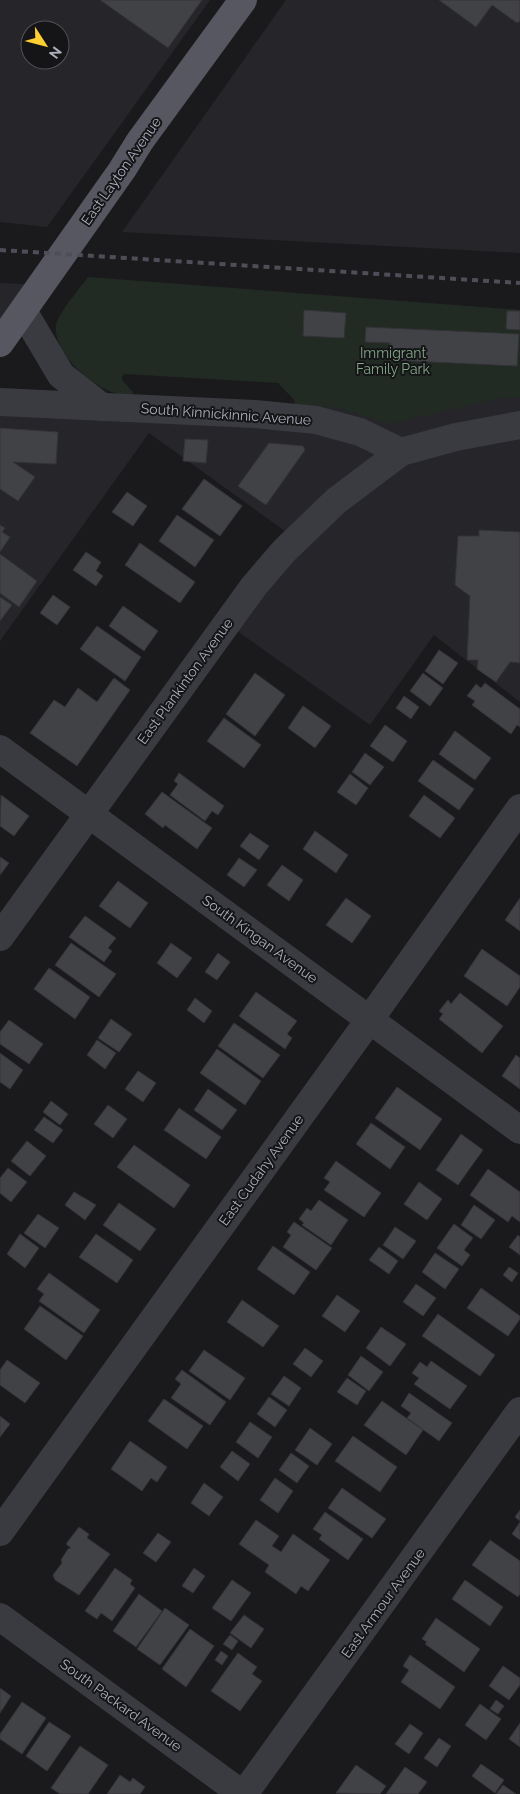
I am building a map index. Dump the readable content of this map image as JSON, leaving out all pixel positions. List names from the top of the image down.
{
  "streets": {
    "main road": ["East Layton Avenue"],
    "street": [
      "South Kinnickinnic Avenue",
      "East Plankinton Avenue",
      "South Kingan Avenue",
      "East Cudahy Avenue",
      "East Armour Avenue",
      "South Packard Avenue"
    ]
  },
  "crossings": [
    ["South Kinnickinnic Avenue", "East Plankinton Avenue"],
    ["East Plankinton Avenue", "South Kingan Avenue"],
    ["South Kingan Avenue", "East Cudahy Avenue"],
    ["East Armour Avenue", "South Packard Avenue"]
  ],
  "parks": ["Immigrant Family Park"],
  "north": "bottom right"
}
